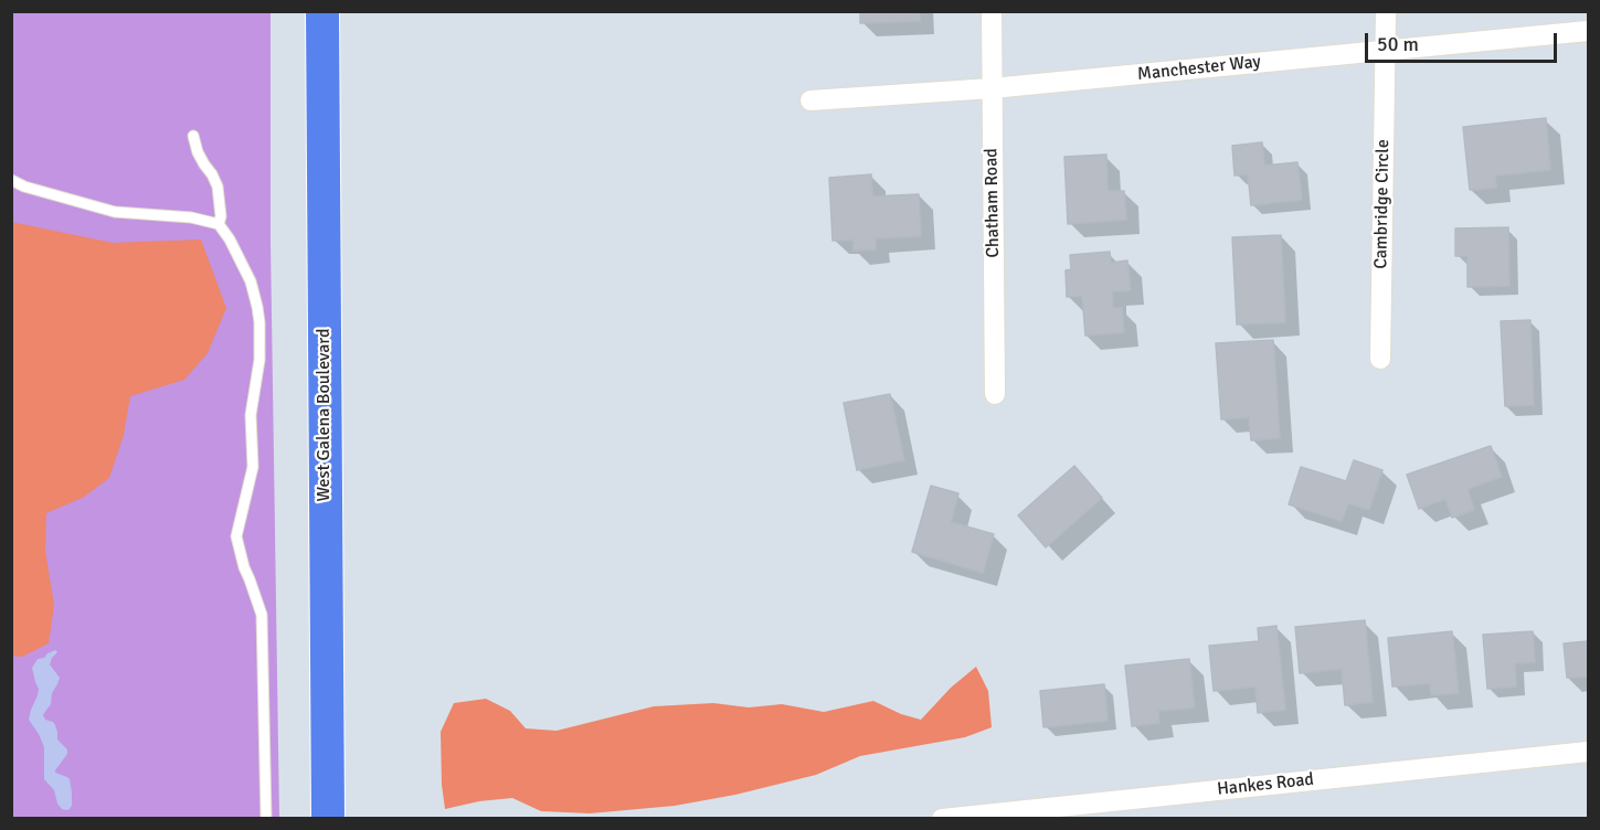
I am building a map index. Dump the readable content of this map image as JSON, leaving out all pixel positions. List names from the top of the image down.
{
  "streets": {
    "main road": ["West Galena Boulevard"],
    "street": [
      "Manchester Way",
      "Chatham Road",
      "Cambridge Circle",
      "Hankes Road"
    ]
  },
  "crossings": [
    ["Manchester Way", "Chatham Road"],
    ["Manchester Way", "Cambridge Circle"]
  ],
  "scale_bar": "50 m"
}
